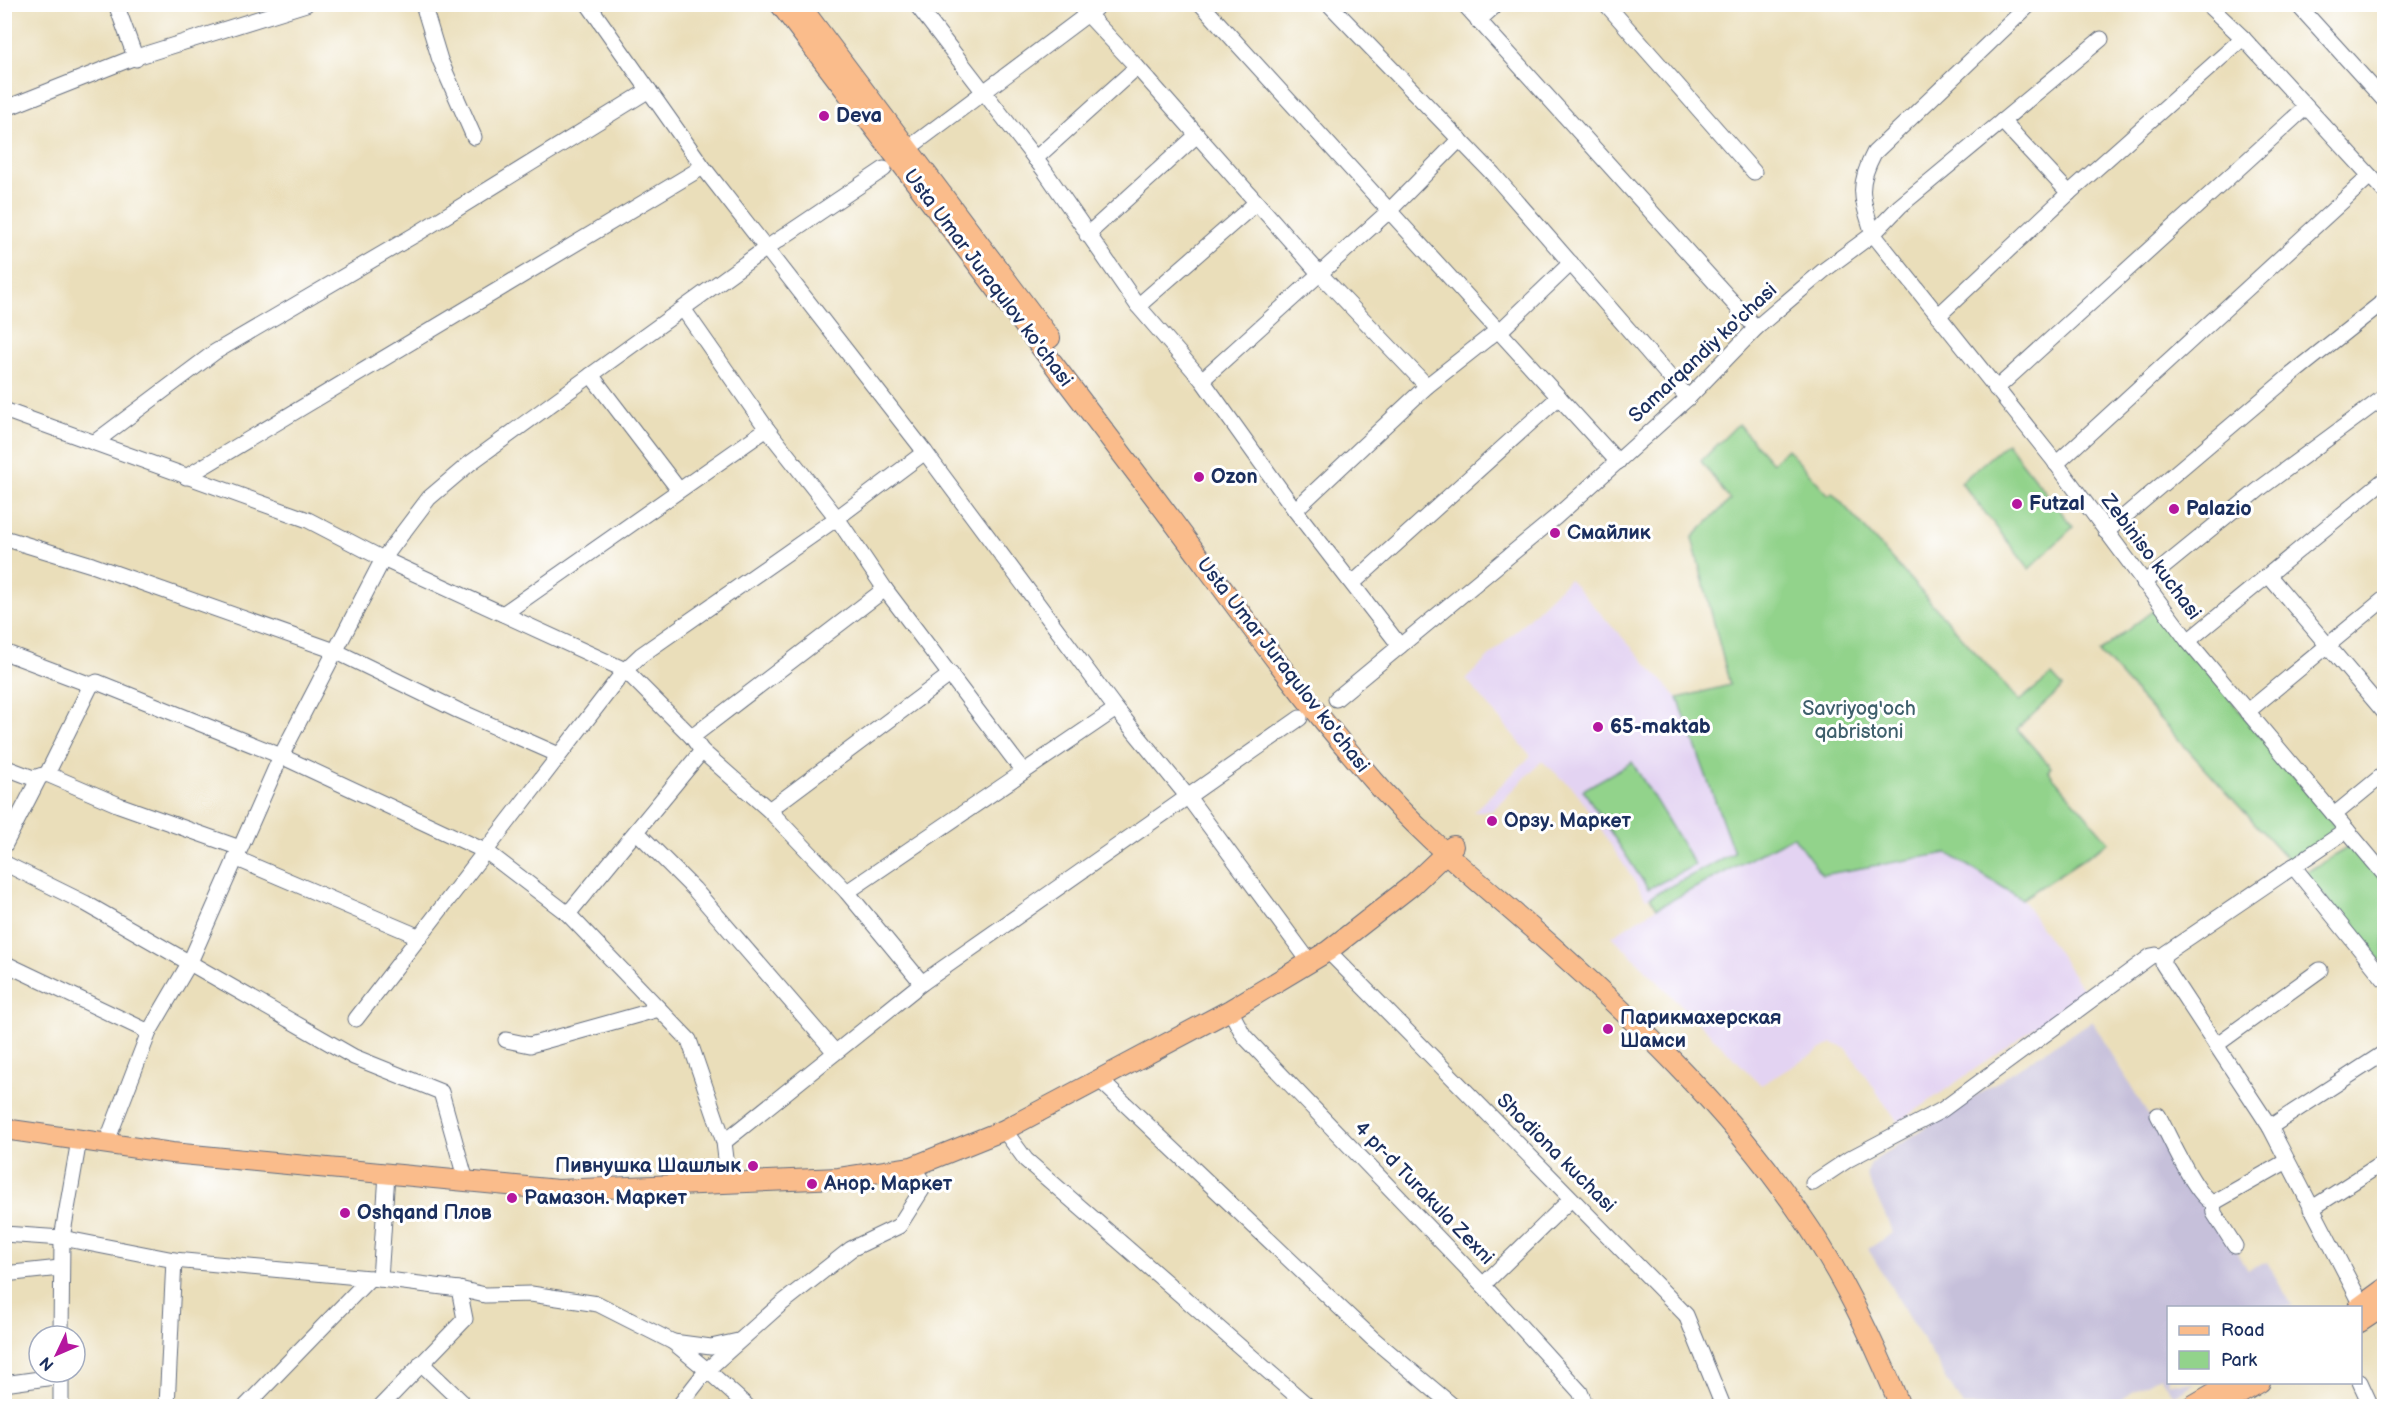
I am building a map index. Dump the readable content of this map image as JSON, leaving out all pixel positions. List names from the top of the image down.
{
  "streets": {
    "main road": ["Usta Umar Juraqulov ko'chasi"],
    "street": [
      "Samarqandiy ko'chasi",
      "Zebiniso kuchasi",
      "Shodiona kuchasi",
      "4 pr-d Turakula Zexni"
    ]
  },
  "crossings": [
    ["Samarqandiy ko'chasi", "Zebiniso kuchasi"]
  ],
  "parks": ["Savriyog'och qabristoni"],
  "places": [
    "Deva",
    "Ozon",
    "Futzal",
    "Palazio",
    "Смайлик",
    "65-maktab",
    "Орзу. Маркет",
    "Парикмахерская Шамси",
    "Пивнушка Шашлык",
    "Анор. Маркет",
    "Рамазон. Маркет",
    "Oshqand Плов"
  ],
  "legend": ["Road", "Park"],
  "north": "bottom left"
}
